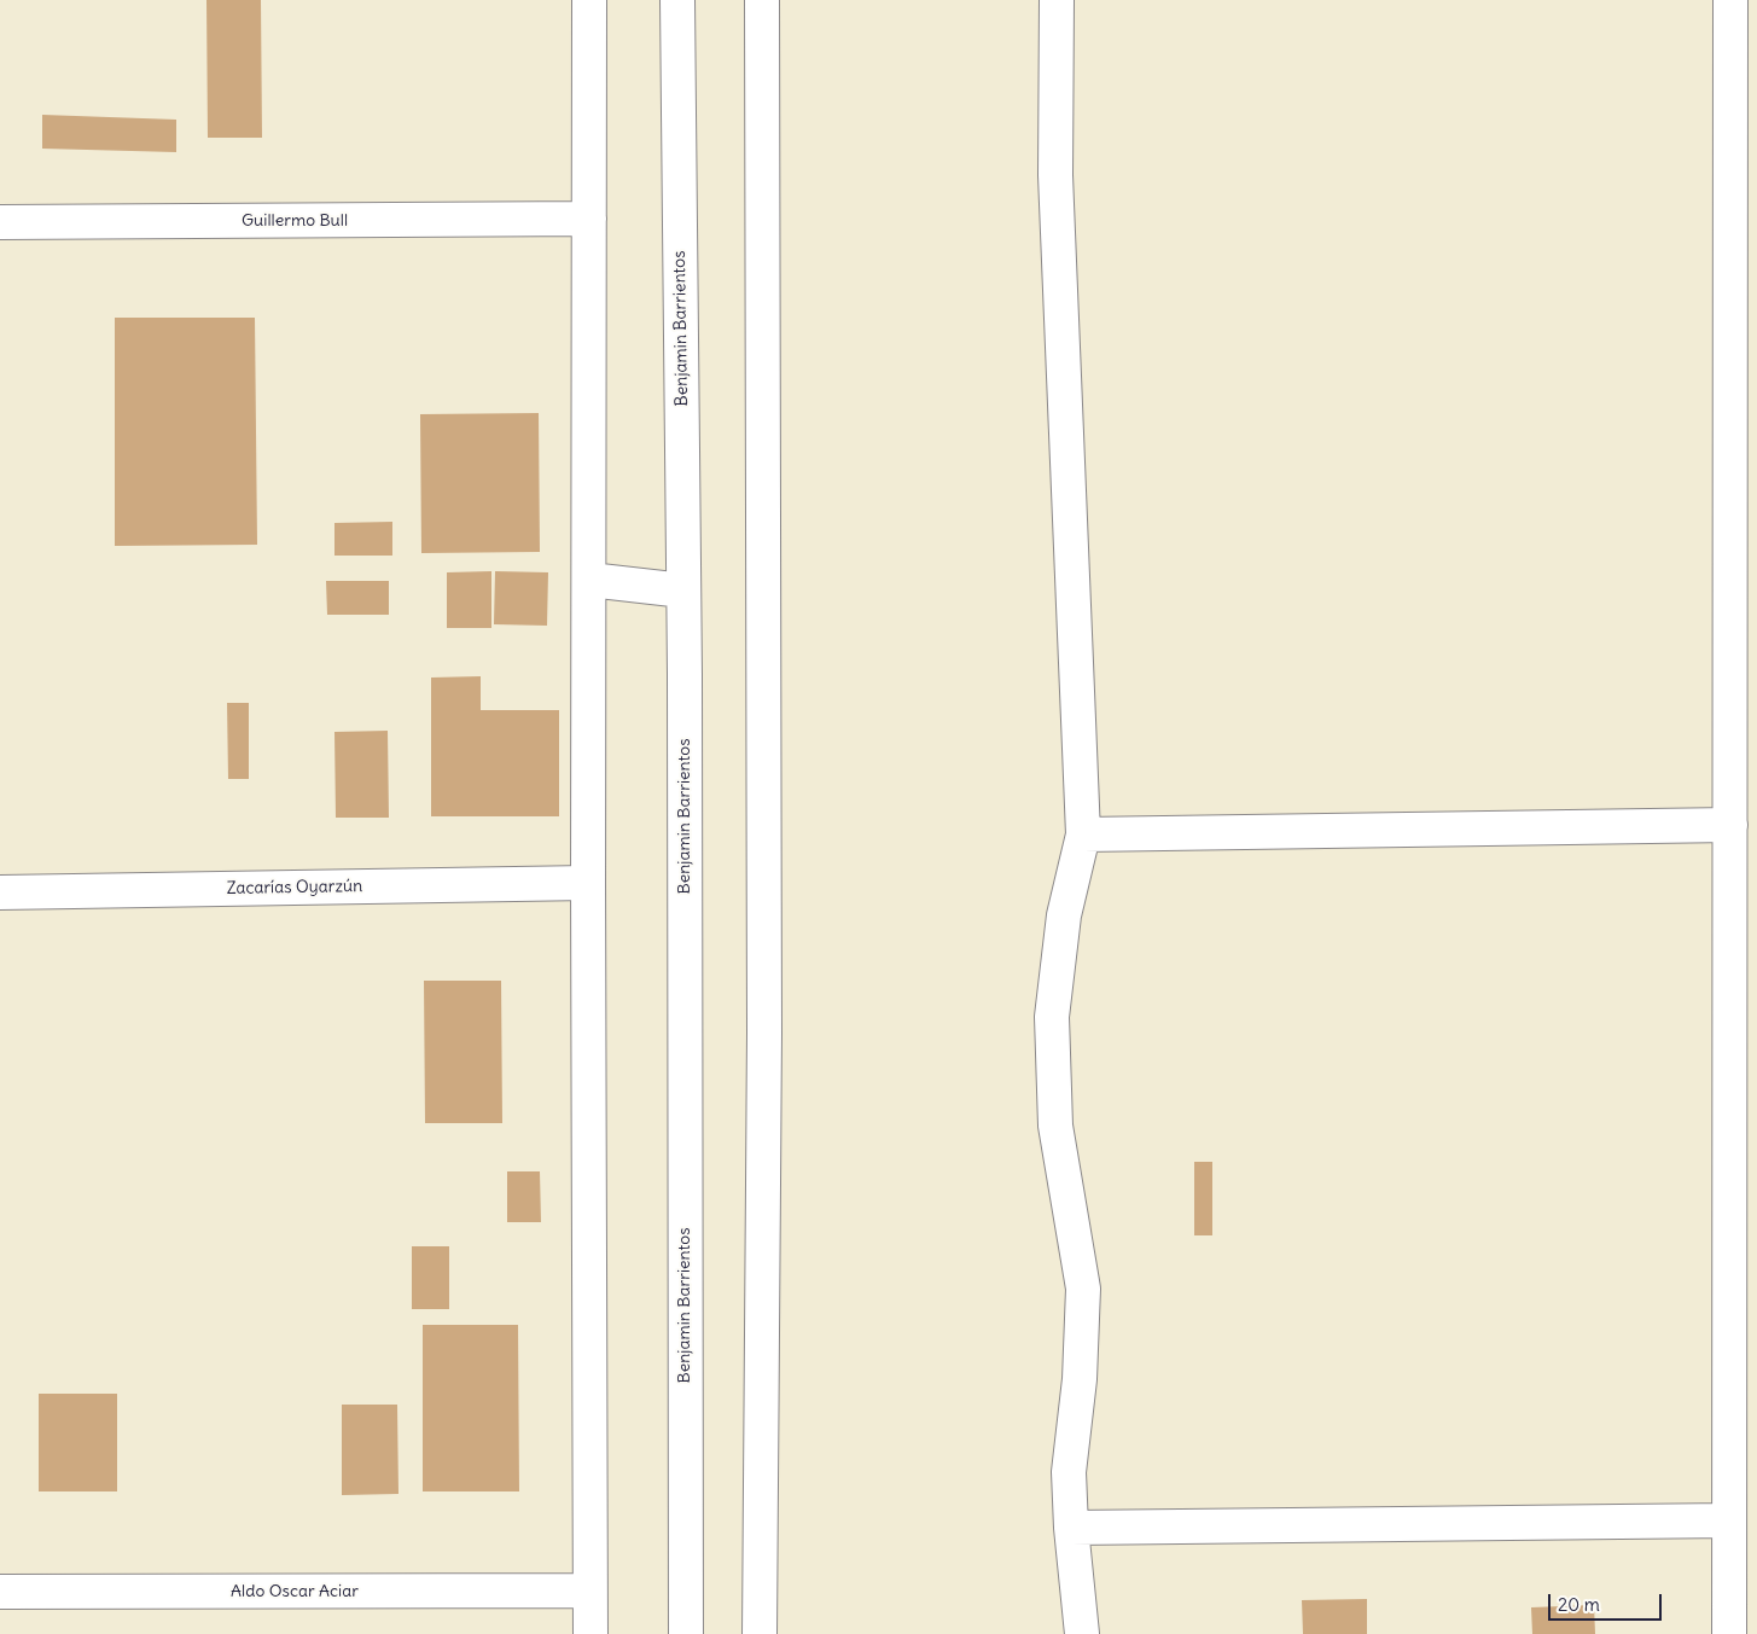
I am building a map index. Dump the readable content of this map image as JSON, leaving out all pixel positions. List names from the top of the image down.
{
  "streets": {
    "street": [
      "Guillermo Bull",
      "Benjamin Barrientos",
      "Zacarías Oyarzún",
      "Aldo Oscar Aciar"
    ]
  },
  "scale_bar": "20 m"
}
